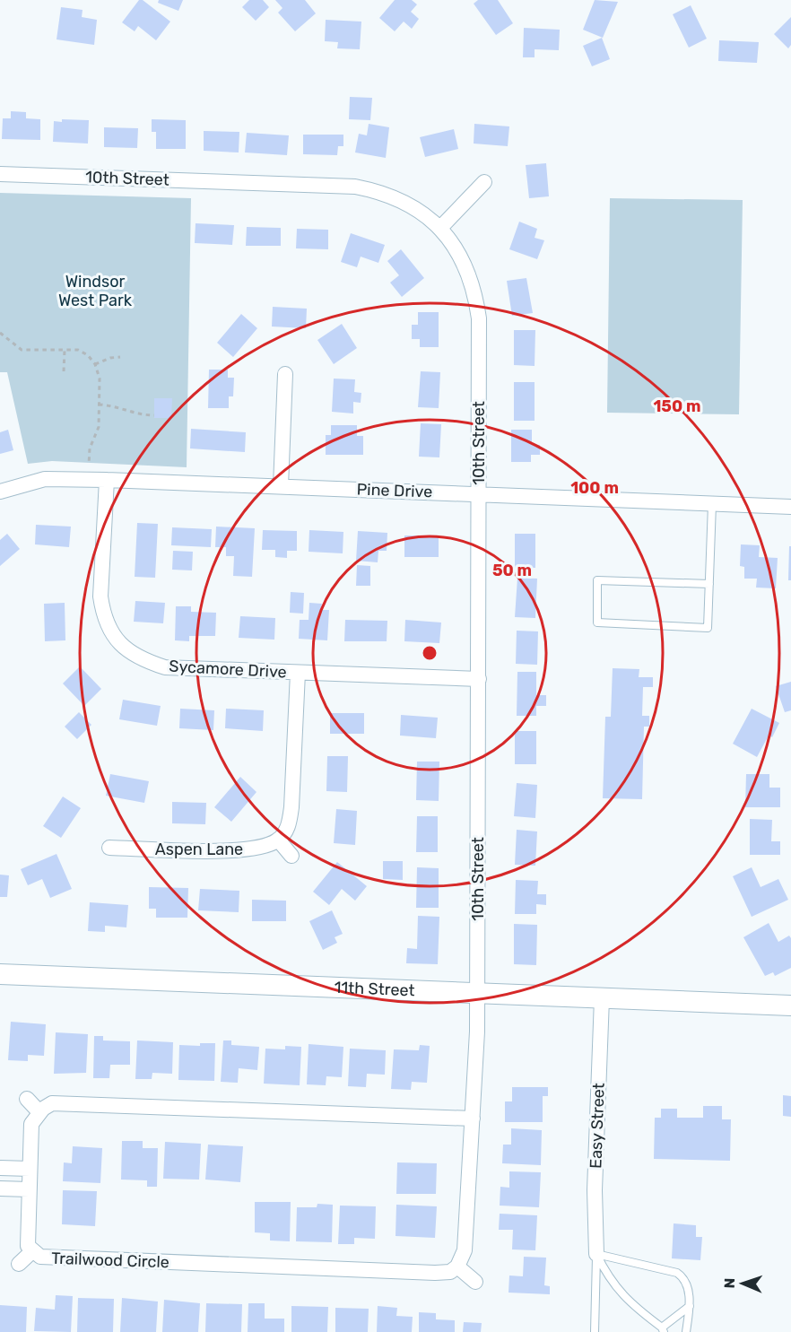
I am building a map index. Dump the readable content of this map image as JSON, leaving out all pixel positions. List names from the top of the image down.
{
  "streets": {
    "street": [
      "10th Street",
      "Pine Drive",
      "Sycamore Drive",
      "Aspen Lane",
      "11th Street",
      "Easy Street",
      "Trailwood Circle"
    ]
  },
  "crossings": [
    ["10th Street", "Pine Drive"],
    ["10th Street", "Sycamore Drive"],
    ["10th Street", "11th Street"],
    ["Pine Drive", "Sycamore Drive"],
    ["11th Street", "Easy Street"]
  ],
  "parks": ["Windsor West Park"],
  "north": "left",
  "rings": ["150 m", "100 m", "50 m"]
}
